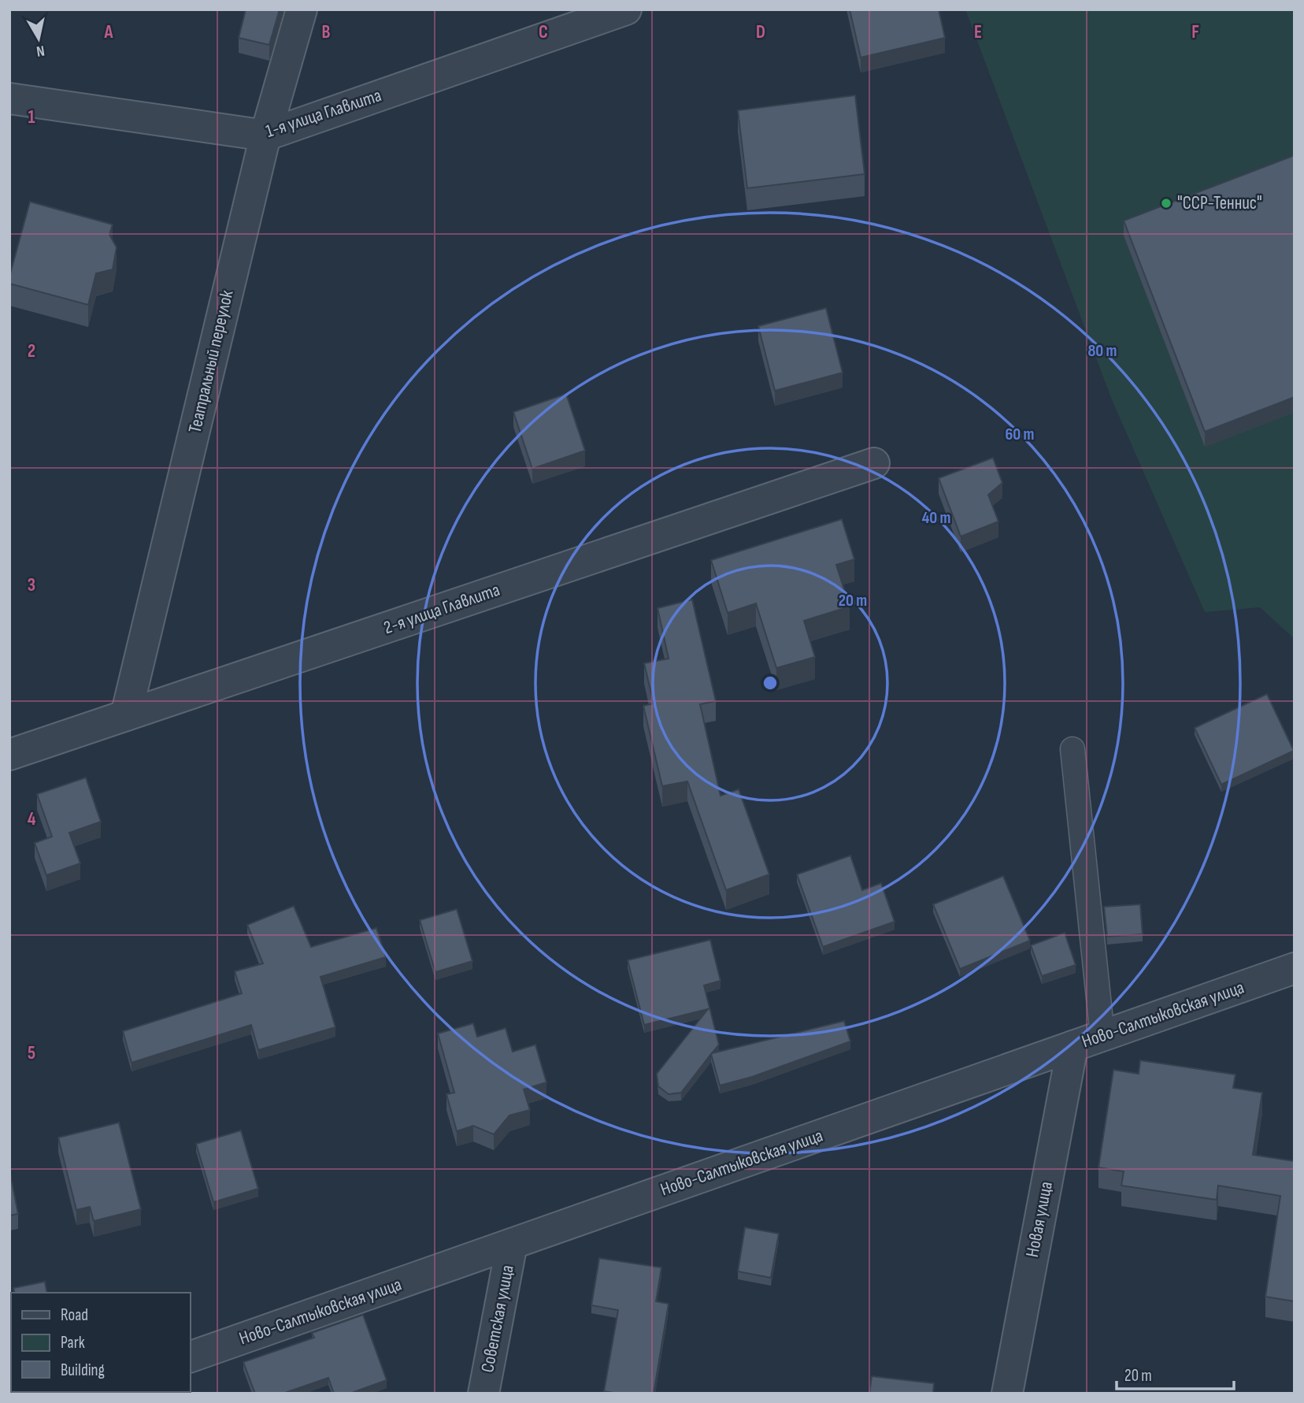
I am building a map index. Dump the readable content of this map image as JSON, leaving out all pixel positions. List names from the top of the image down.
{
  "streets": {
    "street": [
      "1-я улица Главлита",
      "Театральный переулок",
      "2-я улица Главлита",
      "Ново-Салтыковская улица",
      "Новая улица",
      "Советская улица"
    ]
  },
  "crossings": [
    ["1-я улица Главлита", "Театральный переулок"],
    ["Театральный переулок", "2-я улица Главлита"],
    ["Ново-Салтыковская улица", "Новая улица"],
    ["Ново-Салтыковская улица", "Советская улица"]
  ],
  "places": ["\"ССР-Теннис\""],
  "legend": ["Road", "Park", "Building"],
  "scale_bar": "20 m",
  "north": "bottom",
  "grid": {
    "columns": [
      "A",
      "B",
      "C",
      "D",
      "E",
      "F"
    ],
    "rows": [
      "1",
      "2",
      "3",
      "4",
      "5"
    ]
  },
  "rings": [
    "80 m",
    "60 m",
    "40 m",
    "20 m"
  ]
}
